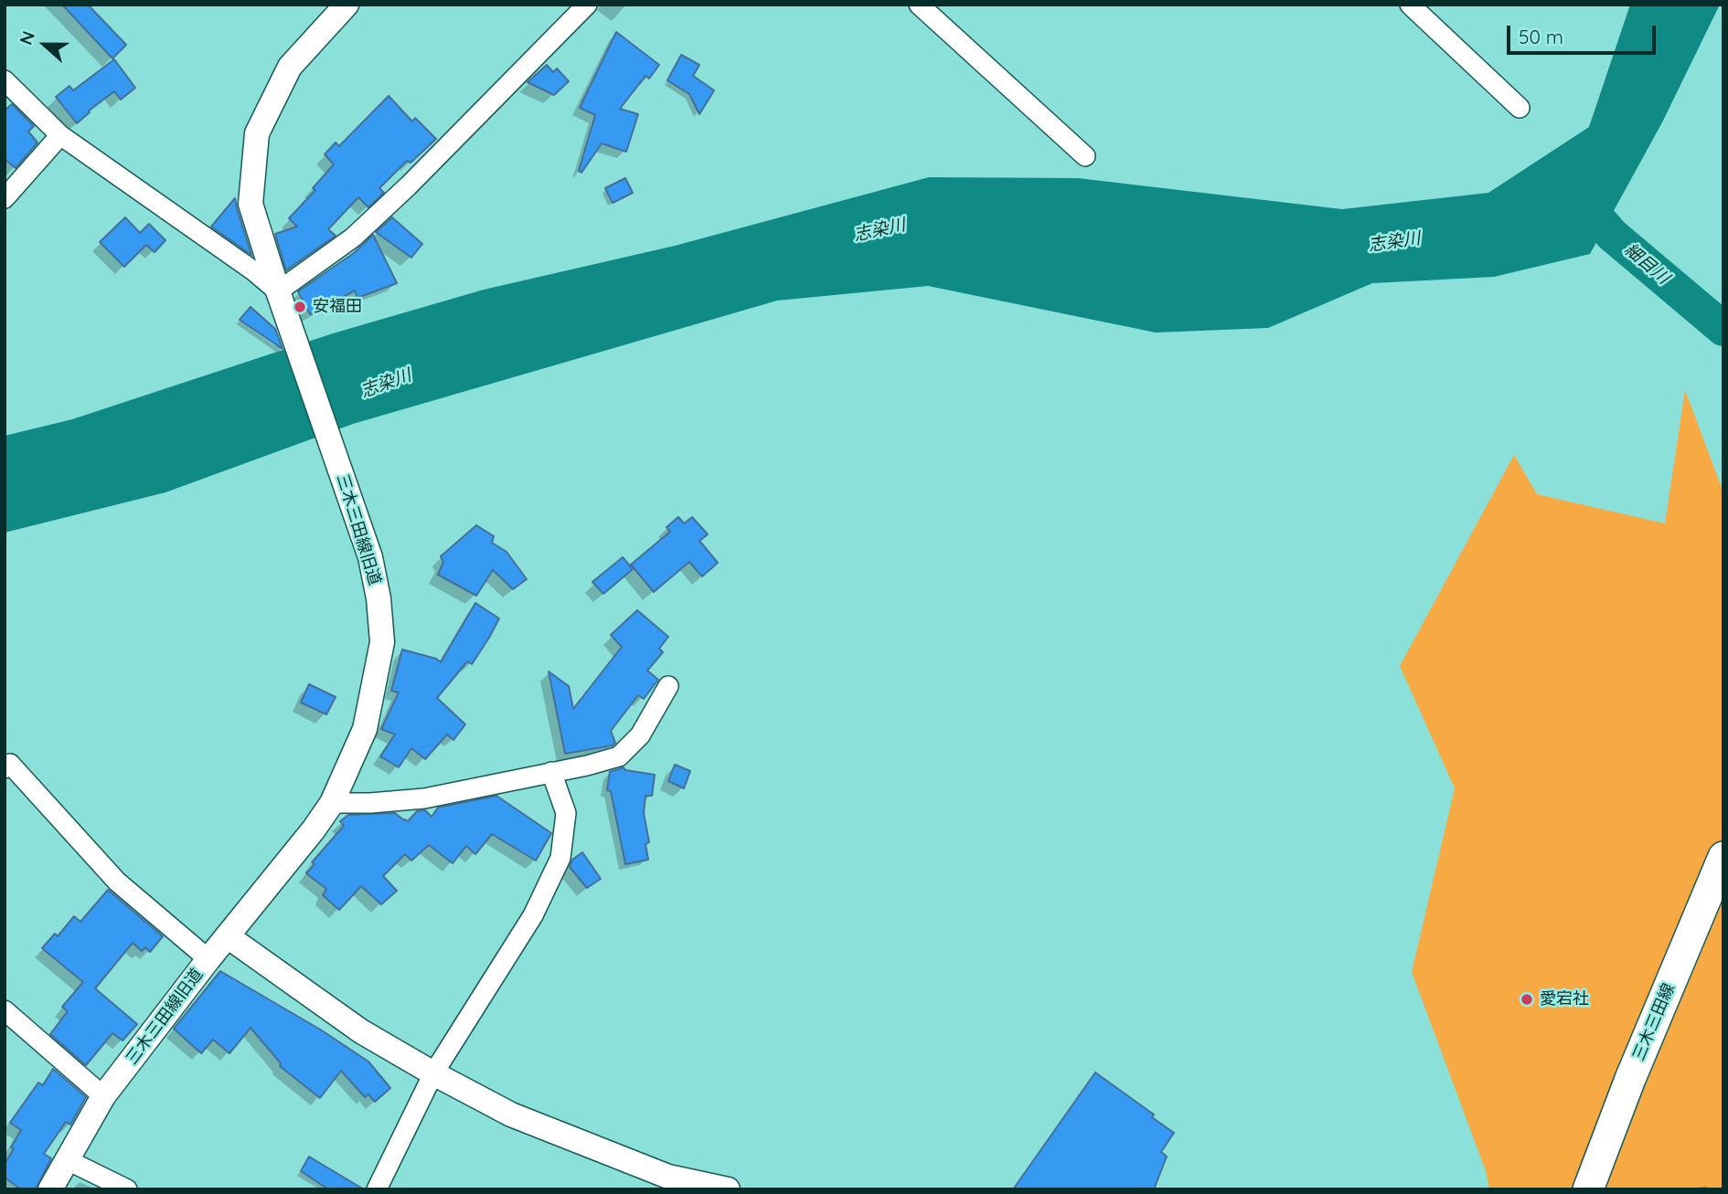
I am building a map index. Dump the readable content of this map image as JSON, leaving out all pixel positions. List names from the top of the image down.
{
  "streets": {
    "main road": ["三木三田線"],
    "street": ["三木三田線旧道"]
  },
  "water": ["志染川", "細目川"],
  "places": ["安福田", "愛宕社"],
  "scale_bar": "50 m",
  "north": "left"
}
